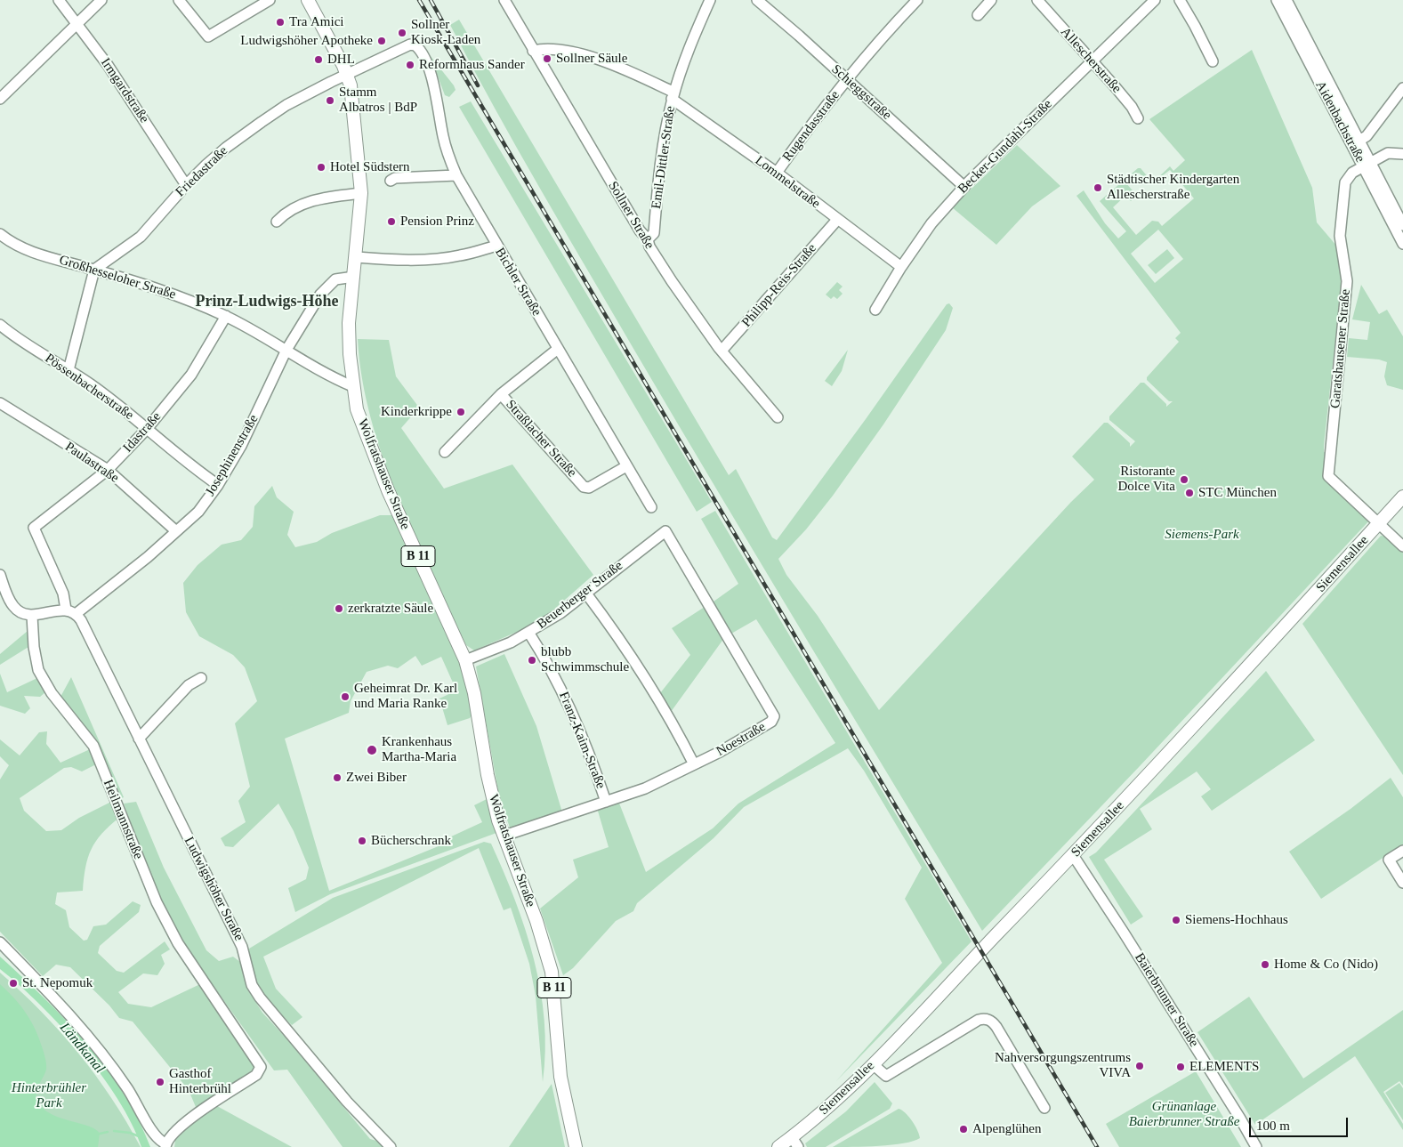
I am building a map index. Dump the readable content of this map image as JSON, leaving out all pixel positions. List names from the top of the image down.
{
  "streets": {
    "main road": ["Wolfratshauser Straße", "B 11", "Siemensallee"],
    "street": [
      "Allescherstraße",
      "Irmgardstraße",
      "Schieggstraße",
      "Aidenbachstraße",
      "Rugendasstraße",
      "Becker-Gundahl-Straße",
      "Emil-Dittler-Straße",
      "Friedastraße",
      "Lommelstraße",
      "Sollner Straße",
      "Großhesseloher Straße",
      "Bichler Straße",
      "Philipp-Reis-Straße",
      "Garatshausener Straße",
      "Pössenbacherstraße",
      "Idastraße",
      "Straßlacher Straße",
      "Josephinenstraße",
      "Paulastraße",
      "Beuerberger Straße",
      "Noestraße",
      "Franz-Kaim-Straße",
      "Heilmannstraße",
      "Ludwigshöher Straße",
      "Baierbrunner Straße"
    ]
  },
  "crossings": [
    ["Allescherstraße", "Becker-Gundahl-Straße"],
    ["Irmgardstraße", "Friedastraße"],
    ["Schieggstraße", "Rugendasstraße"],
    ["Schieggstraße", "Becker-Gundahl-Straße"],
    ["Aidenbachstraße", "Garatshausener Straße"],
    ["Rugendasstraße", "Lommelstraße"],
    ["Becker-Gundahl-Straße", "Lommelstraße"],
    ["Emil-Dittler-Straße", "Lommelstraße"],
    ["Emil-Dittler-Straße", "Sollner Straße"],
    ["Friedastraße", "Großhesseloher Straße"],
    ["Friedastraße", "Bichler Straße"],
    ["Friedastraße", "Wolfratshauser Straße"],
    ["Lommelstraße", "Sollner Straße"],
    ["Lommelstraße", "Philipp-Reis-Straße"],
    ["Sollner Straße", "Philipp-Reis-Straße"],
    ["Großhesseloher Straße", "Idastraße"],
    ["Großhesseloher Straße", "Josephinenstraße"],
    ["Großhesseloher Straße", "Wolfratshauser Straße"],
    ["Bichler Straße", "Straßlacher Straße"],
    ["Garatshausener Straße", "Siemensallee"],
    ["Pössenbacherstraße", "Idastraße"],
    ["Pössenbacherstraße", "Josephinenstraße"],
    ["Idastraße", "Paulastraße"],
    ["Idastraße", "Ludwigshöher Straße"],
    ["Josephinenstraße", "Paulastraße"],
    ["Josephinenstraße", "Wolfratshauser Straße"],
    ["Josephinenstraße", "Ludwigshöher Straße"],
    ["Wolfratshauser Straße", "Beuerberger Straße"],
    ["Wolfratshauser Straße", "Noestraße"],
    ["Siemensallee", "Baierbrunner Straße"],
    ["Beuerberger Straße", "Noestraße"],
    ["Beuerberger Straße", "Franz-Kaim-Straße"],
    ["Noestraße", "Franz-Kaim-Straße"]
  ],
  "districts": ["Prinz-Ludwigs-Höhe"],
  "water": ["Ländkanal"],
  "parks": ["Siemens-Park", "Hinterbrühler Park", "Grünanlage Baierbrunner Straße"],
  "places": [
    "Tra Amici",
    "Sollner Kiosk-Laden",
    "Ludwigshöher Apotheke",
    "Sollner Säule",
    "DHL",
    "Reformhaus Sander",
    "Stamm Albatros | BdP",
    "Hotel Südstern",
    "Städtischer Kindergarten Allescherstraße",
    "Pension Prinz",
    "Kinderkrippe",
    "Ristorante Dolce Vita",
    "STC München",
    "zerkratzte Säule",
    "blubb Schwimmschule",
    "Geheimrat Dr. Karl und Maria Ranke",
    "Krankenhaus Martha-Maria",
    "Zwei Biber",
    "Bücherschrank",
    "Siemens-Hochhaus",
    "Home & Co (Nido)",
    "St. Nepomuk",
    "Nahversorgungszentrums VIVA",
    "ELEMENTS",
    "Gasthof Hinterbrühl",
    "Alpenglühen"
  ],
  "scale_bar": "100 m"
}
